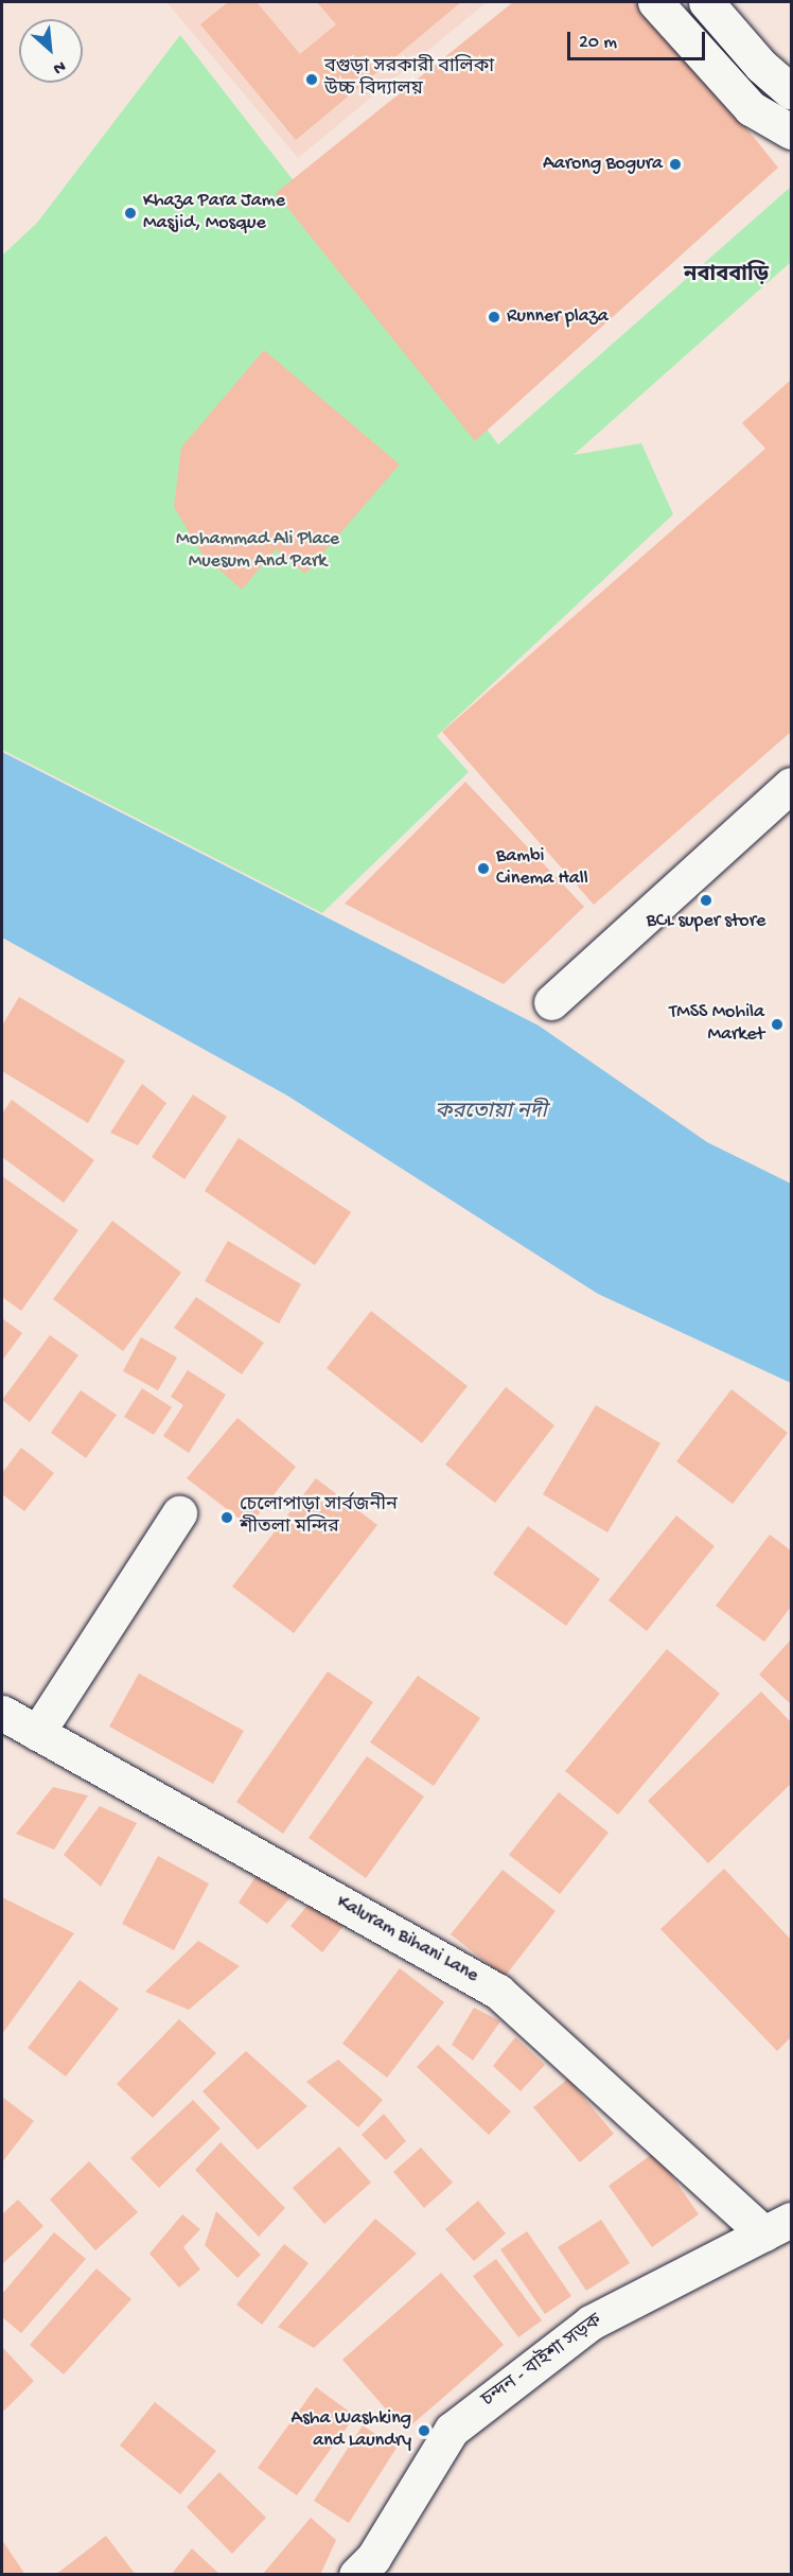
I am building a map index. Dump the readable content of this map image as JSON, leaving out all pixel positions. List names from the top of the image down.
{
  "streets": {
    "street": ["Kaluram Bihani Lane", "চন্দন - বাইশা সড়ক"]
  },
  "crossings": [
    ["Kaluram Bihani Lane", "চন্দন - বাইশা সড়ক"]
  ],
  "districts": ["নবাববাড়ি"],
  "water": ["করতোয়া নদী"],
  "parks": ["Mohammad Ali Place Muesum And Park"],
  "places": [
    "বগুড়া সরকারী বালিকা উচ্চ বিদ্যালয়",
    "Aarong Bogura",
    "Khaza Para Jame Masjid, Mosque",
    "Runner plaza",
    "Bambi Cinema Hall",
    "BCL super store",
    "TMSS Mohila Market",
    "চেলোপাড়া সার্বজনীন শীতলা মন্দির",
    "Asha Washking and Laundry"
  ],
  "scale_bar": "20 m",
  "north": "bottom right"
}
